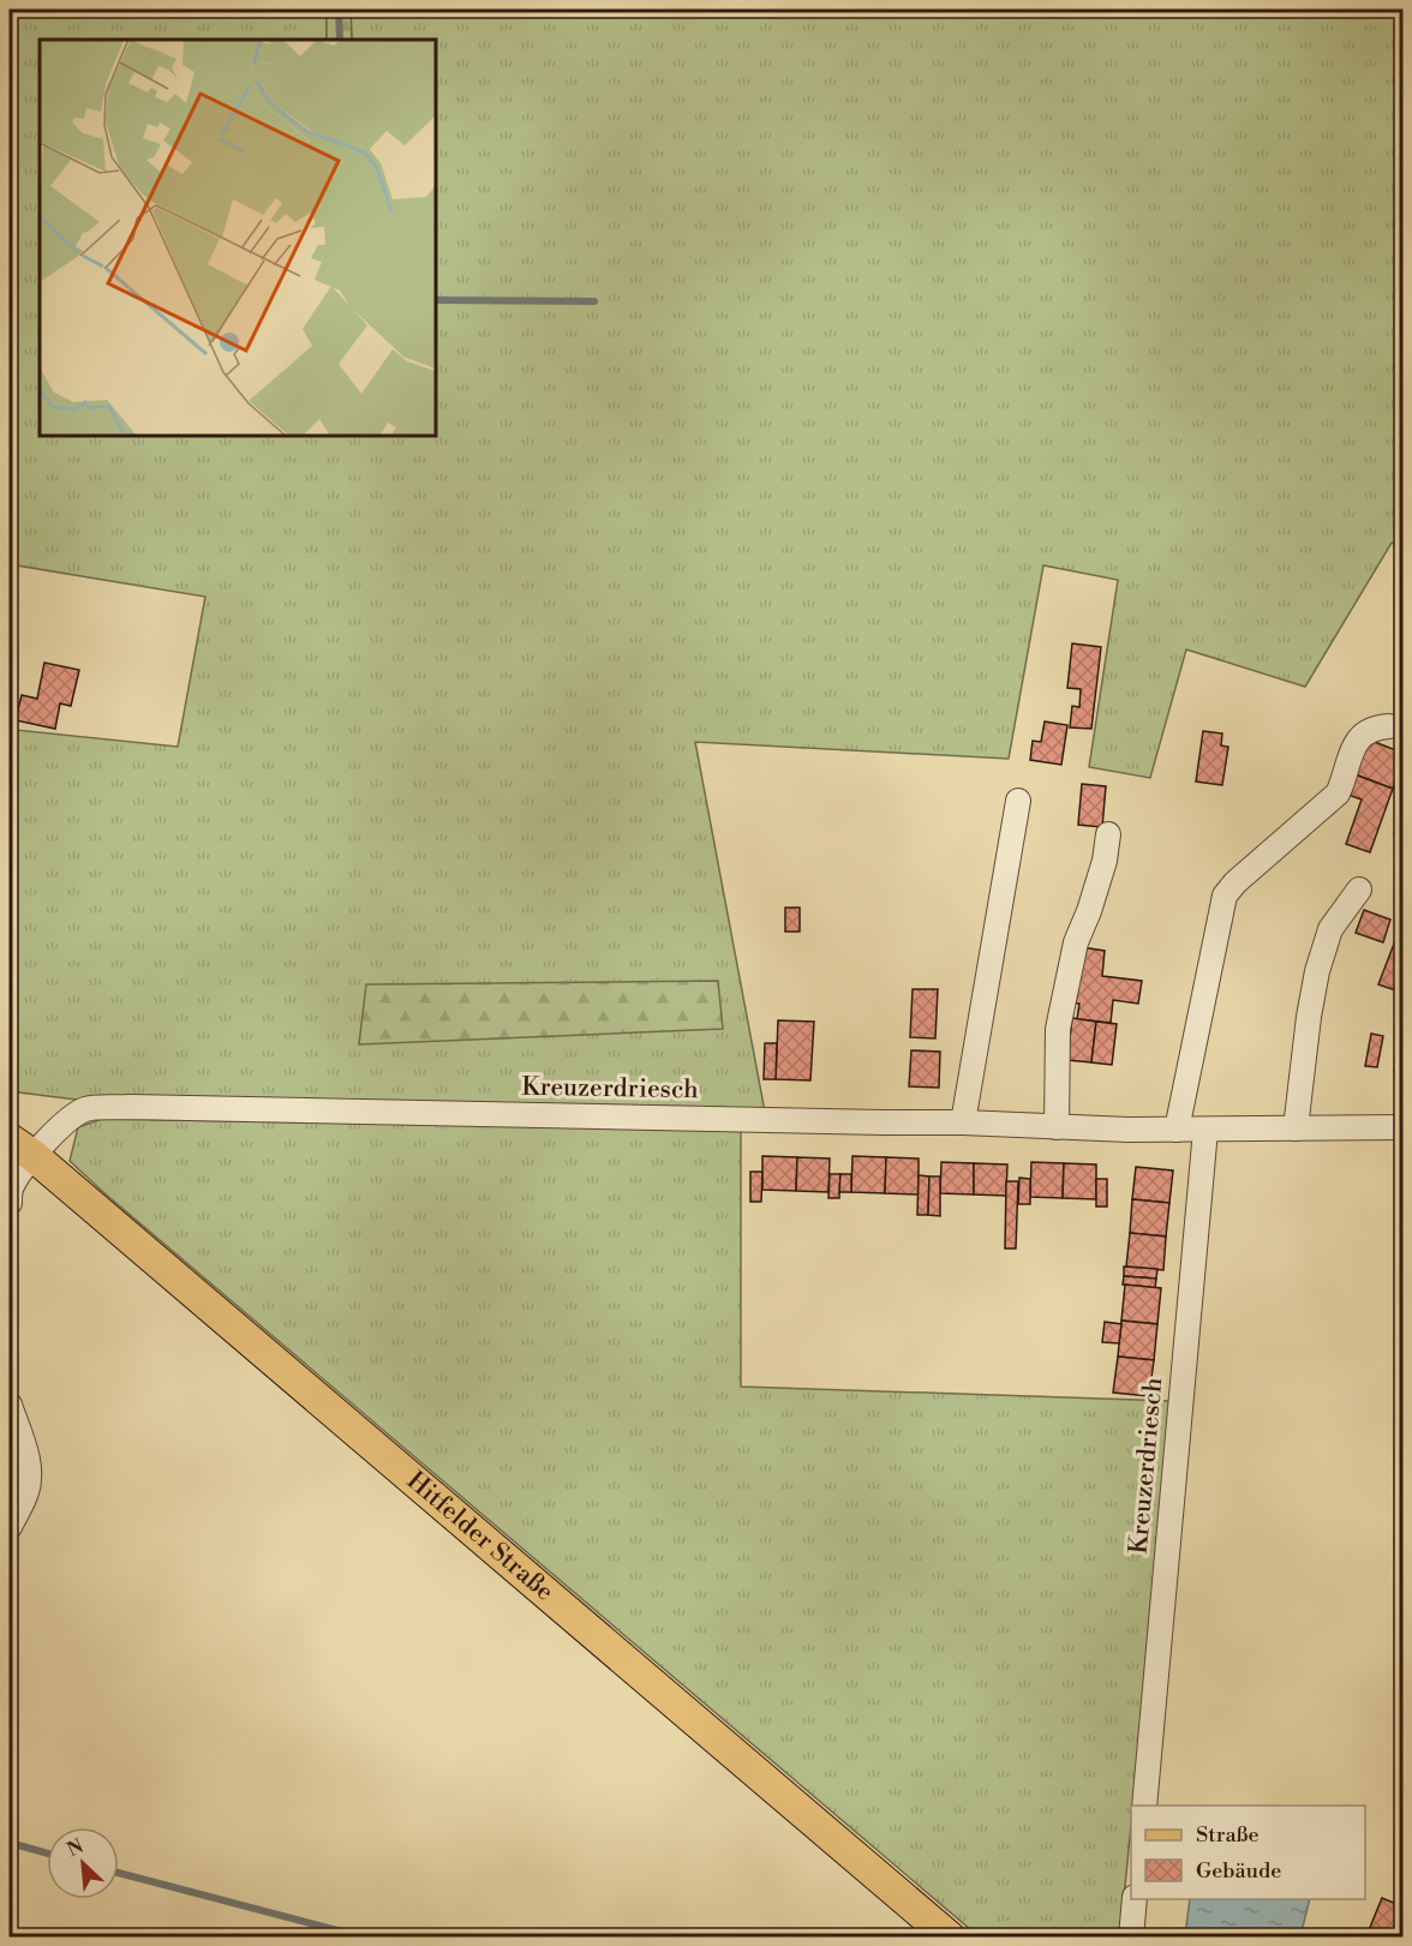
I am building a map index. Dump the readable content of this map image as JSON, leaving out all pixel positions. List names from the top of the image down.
{
  "streets": {
    "main road": ["Hitfelder Straße"],
    "street": ["Kreuzerdriesch"]
  },
  "crossings": [
    ["Kreuzerdriesch", "Hitfelder Straße"]
  ],
  "legend": ["Straße", "Gebäude"],
  "north": "top left"
}
